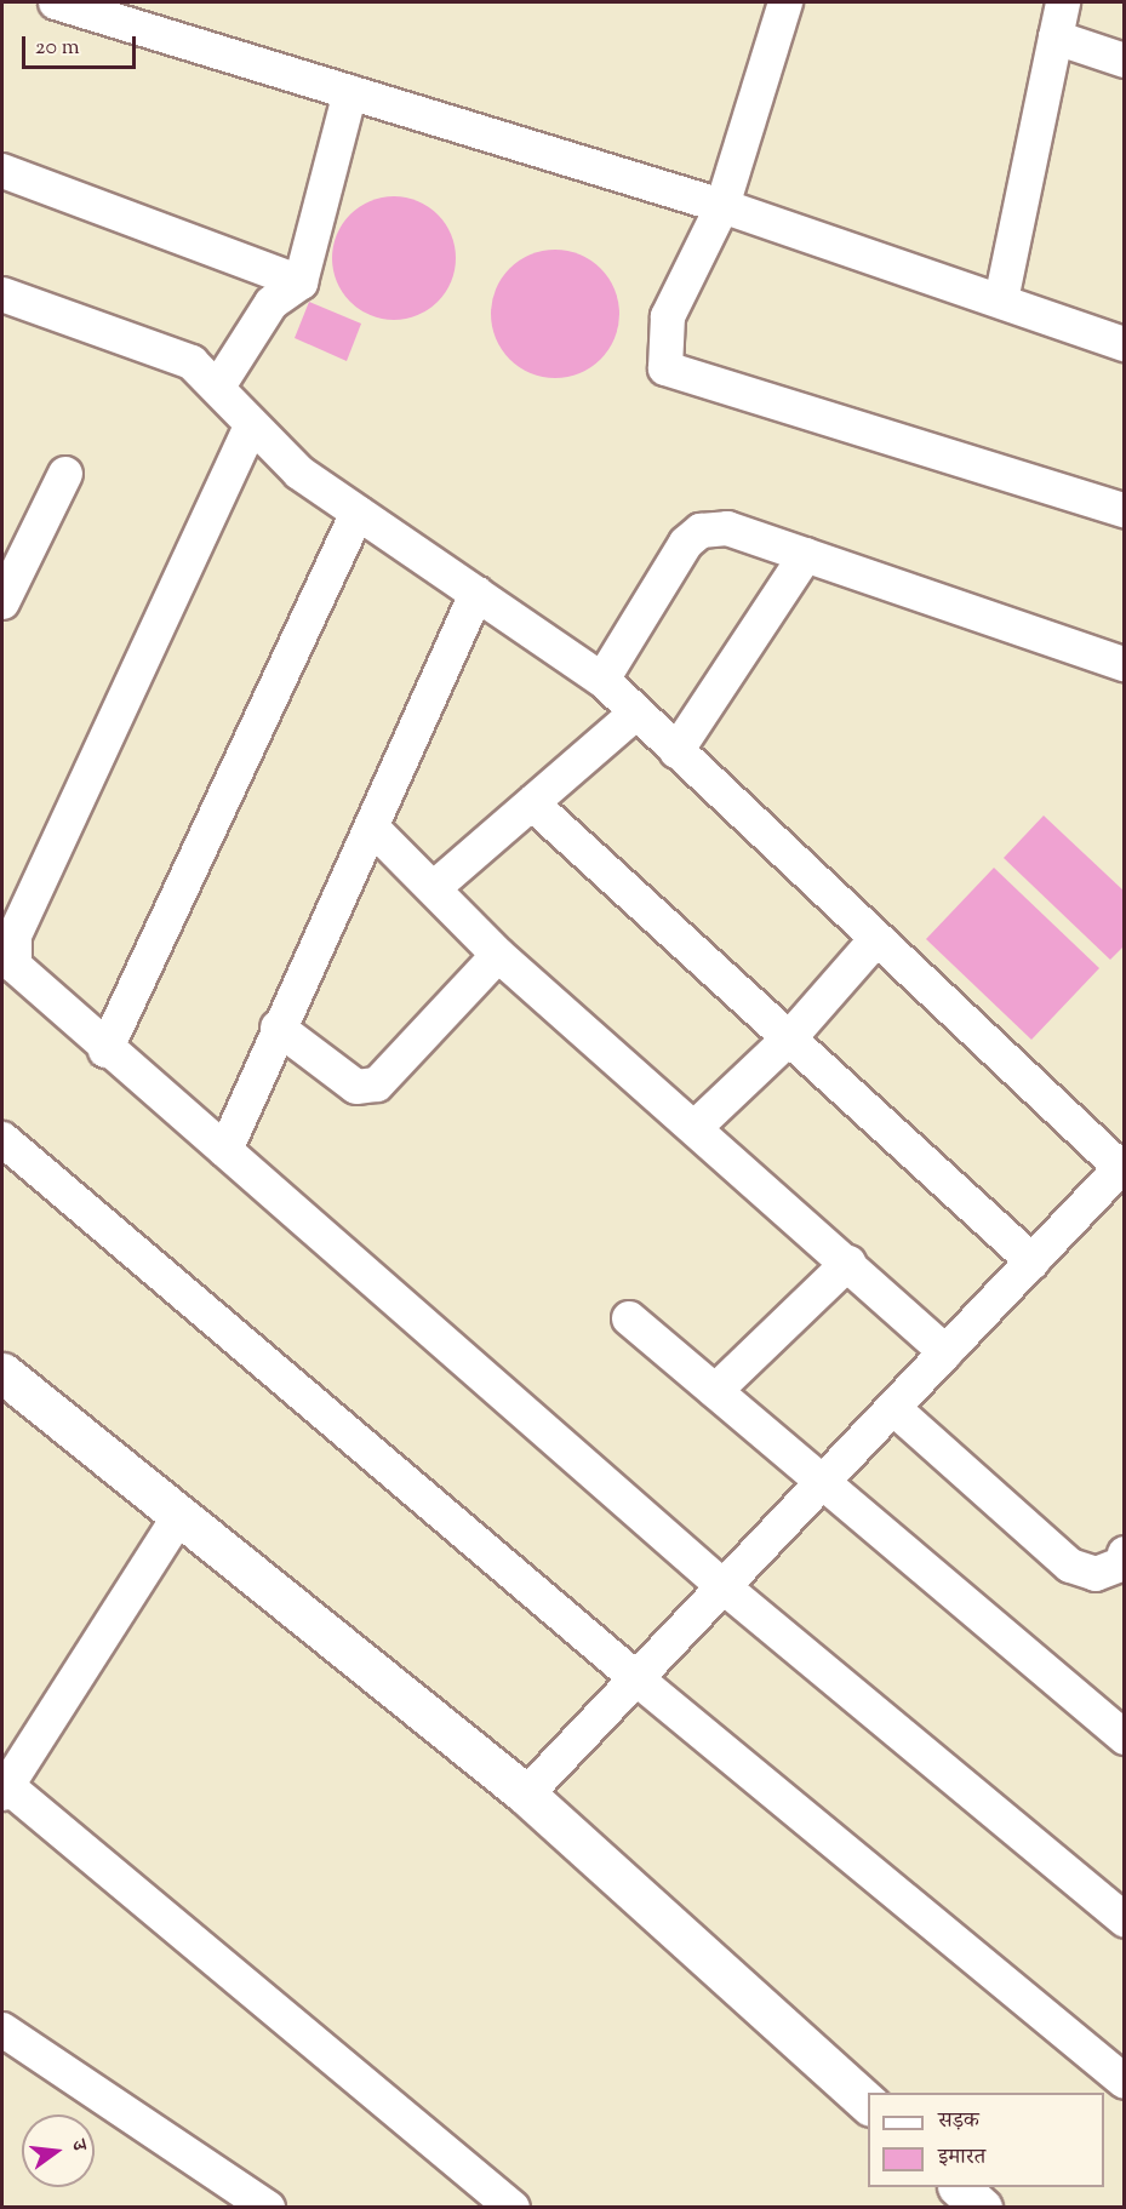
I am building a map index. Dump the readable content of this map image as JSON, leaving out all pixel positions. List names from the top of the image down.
{
  "legend": ["सड़क", "इमारत"],
  "scale_bar": "20 m",
  "north": "right"
}
